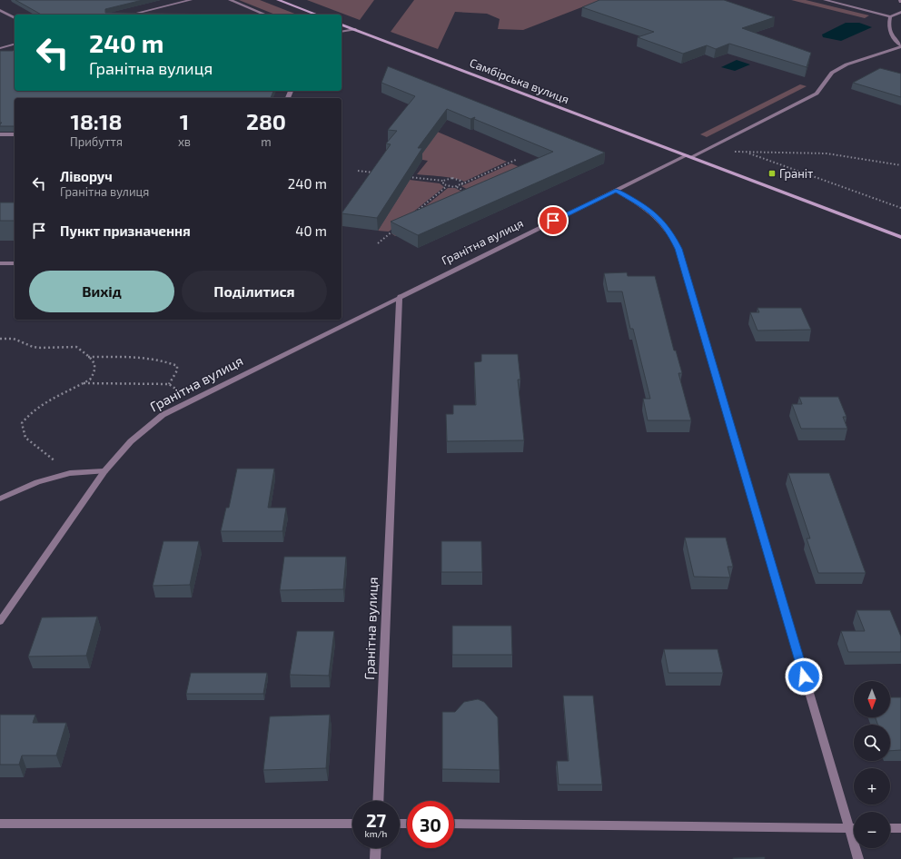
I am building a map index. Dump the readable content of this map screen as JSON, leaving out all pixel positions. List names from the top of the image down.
{
  "streets": {
    "main road": ["Самбірська вулиця"],
    "street": ["Гранітна вулиця"]
  },
  "crossings": [
    ["Самбірська вулиця", "Гранітна вулиця"]
  ],
  "places": {
    "transit": ["Граніт"]
  },
  "north": "bottom",
  "page": {
    "turn": ["240 m", "Гранітна вулиця"],
    "eta": [
      "18:18",
      "Прибуття",
      "1",
      "хв",
      "280",
      "m"
    ],
    "list": [
      {
        "name": "Ліворуч",
        "note": "Гранітна вулиця",
        "value": "240 m"
      },
      {
        "name": "Пункт призначення",
        "value": "40 m"
      }
    ],
    "buttons": ["Вихід", "Поділитися"],
    "map_buttons": ["+", "−"],
    "speed": "27 km/h",
    "limit": "30"
  }
}
